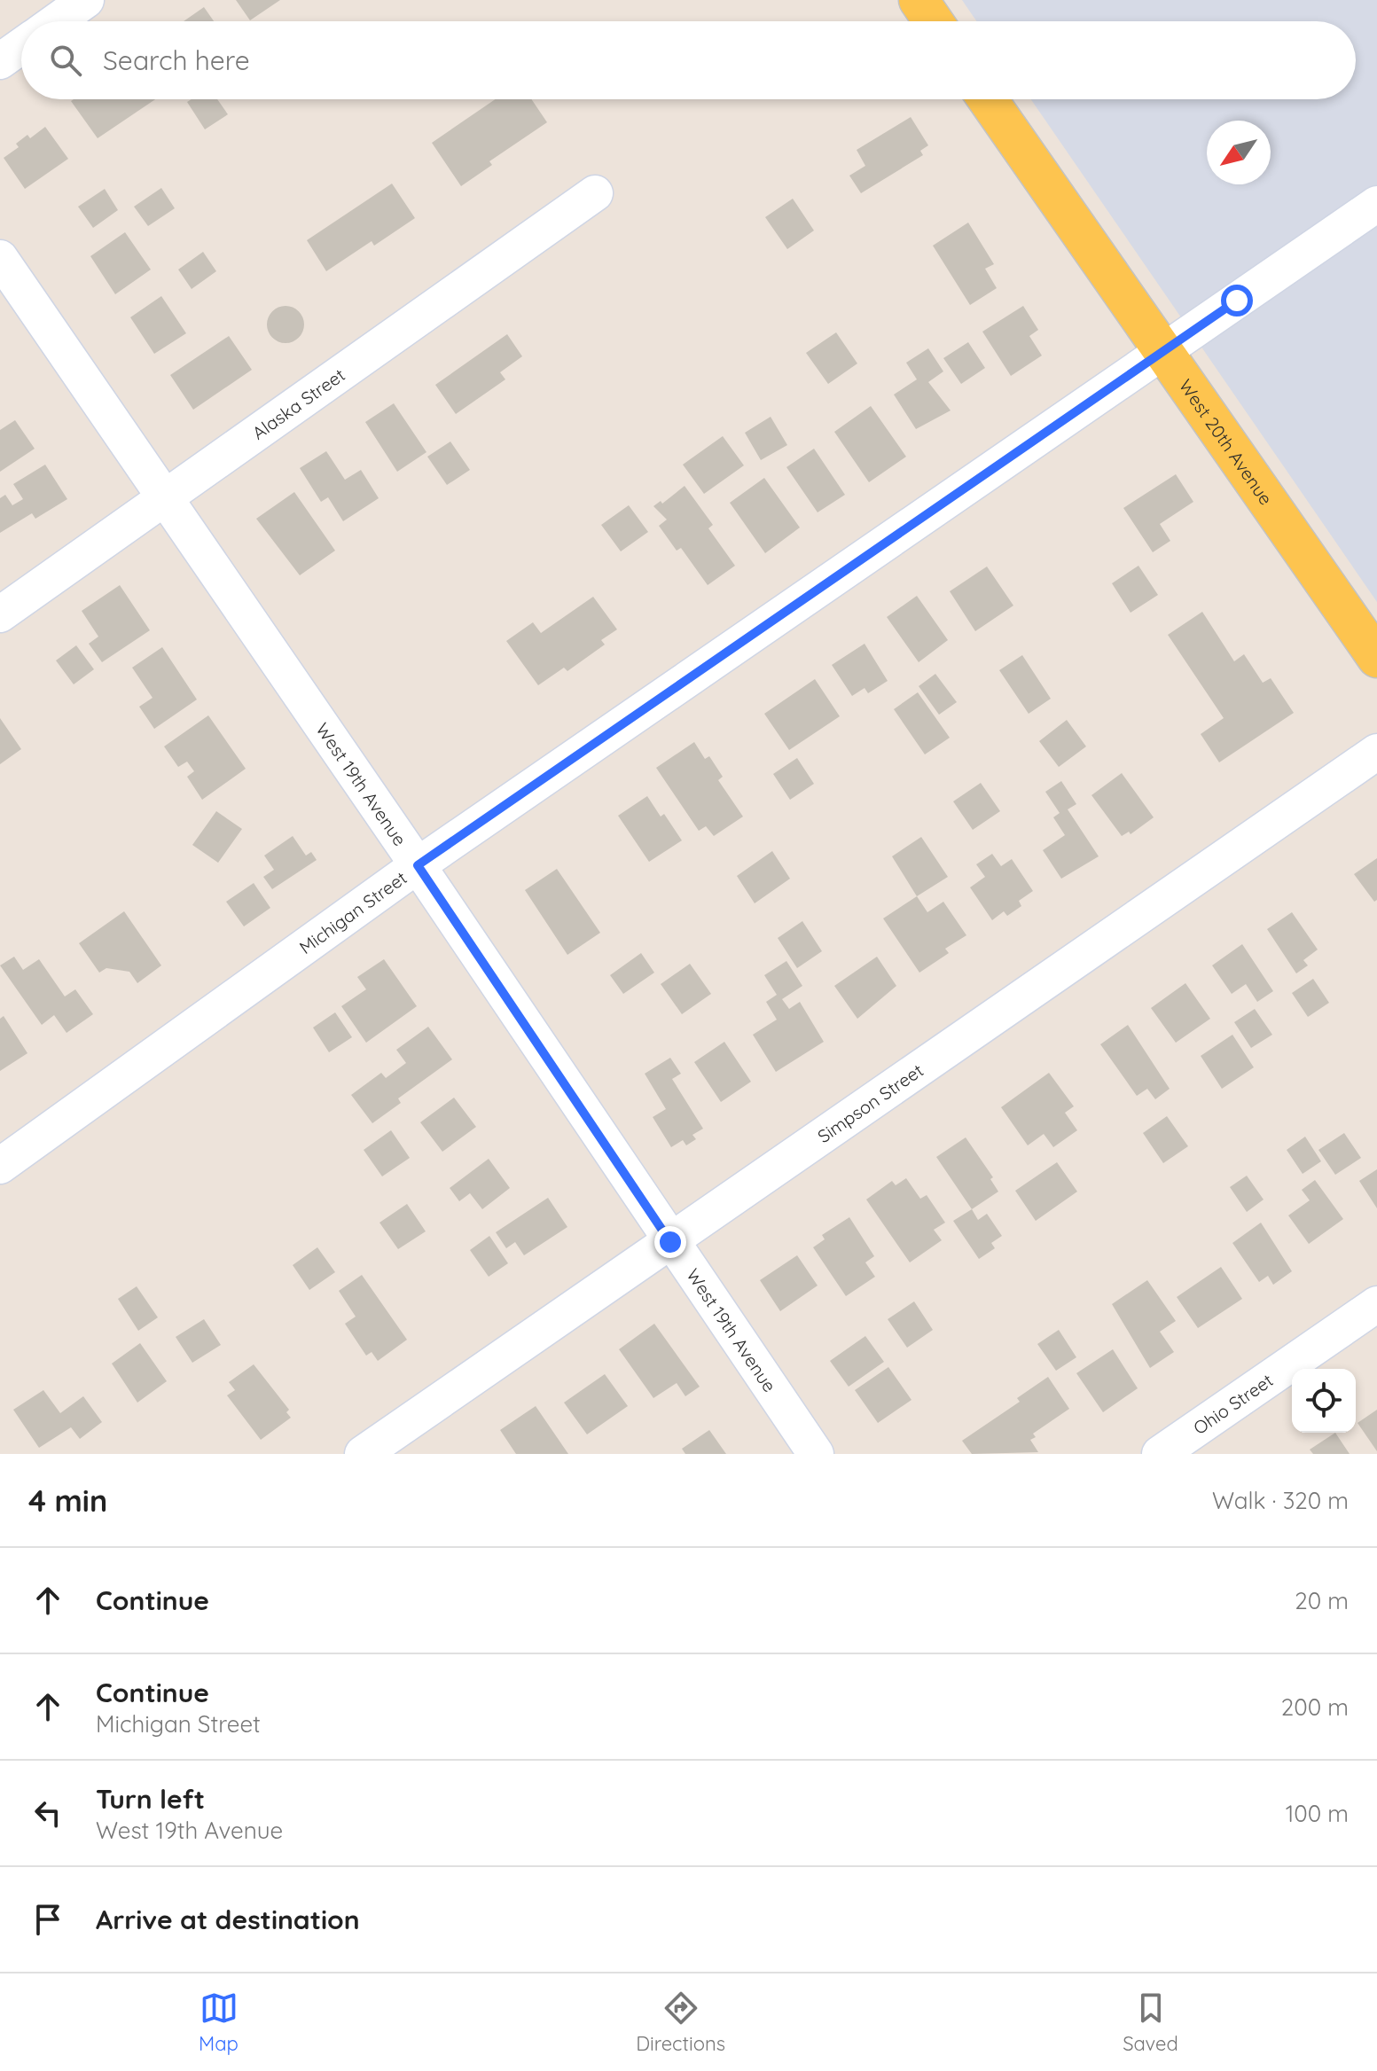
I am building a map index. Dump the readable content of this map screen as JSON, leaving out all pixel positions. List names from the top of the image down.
{
  "streets": {
    "main road": ["West 20th Avenue"],
    "street": [
      "Alaska Street",
      "West 19th Avenue",
      "Michigan Street",
      "Simpson Street",
      "Ohio Street"
    ]
  },
  "crossings": [
    ["Alaska Street", "West 19th Avenue"],
    ["West 20th Avenue", "Michigan Street"],
    ["West 19th Avenue", "Michigan Street"],
    ["West 19th Avenue", "Simpson Street"]
  ],
  "north": "bottom left",
  "page": {
    "search": "Search here",
    "heading": ["4 min", "Walk · 320 m"],
    "list": [
      ["Continue", "20 m"],
      ["Continue", "Michigan Street", "200 m"],
      ["Turn left", "West 19th Avenue", "100 m"],
      "Arrive at destination"
    ],
    "nav": ["Map", "Directions", "Saved"]
  }
}
